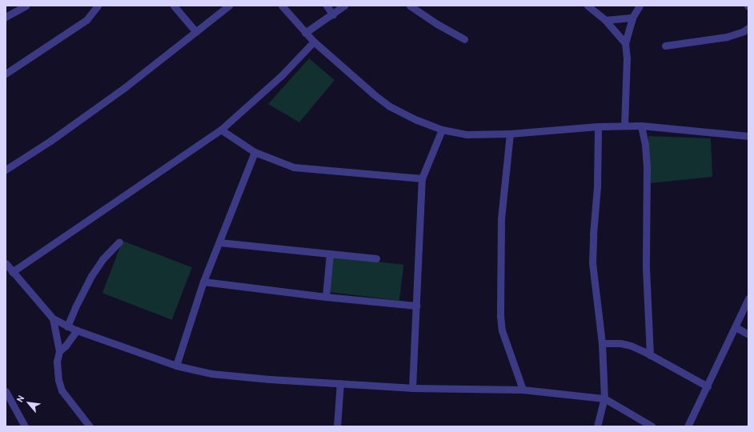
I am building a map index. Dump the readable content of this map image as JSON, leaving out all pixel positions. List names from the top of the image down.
{
  "north": "top left"
}
